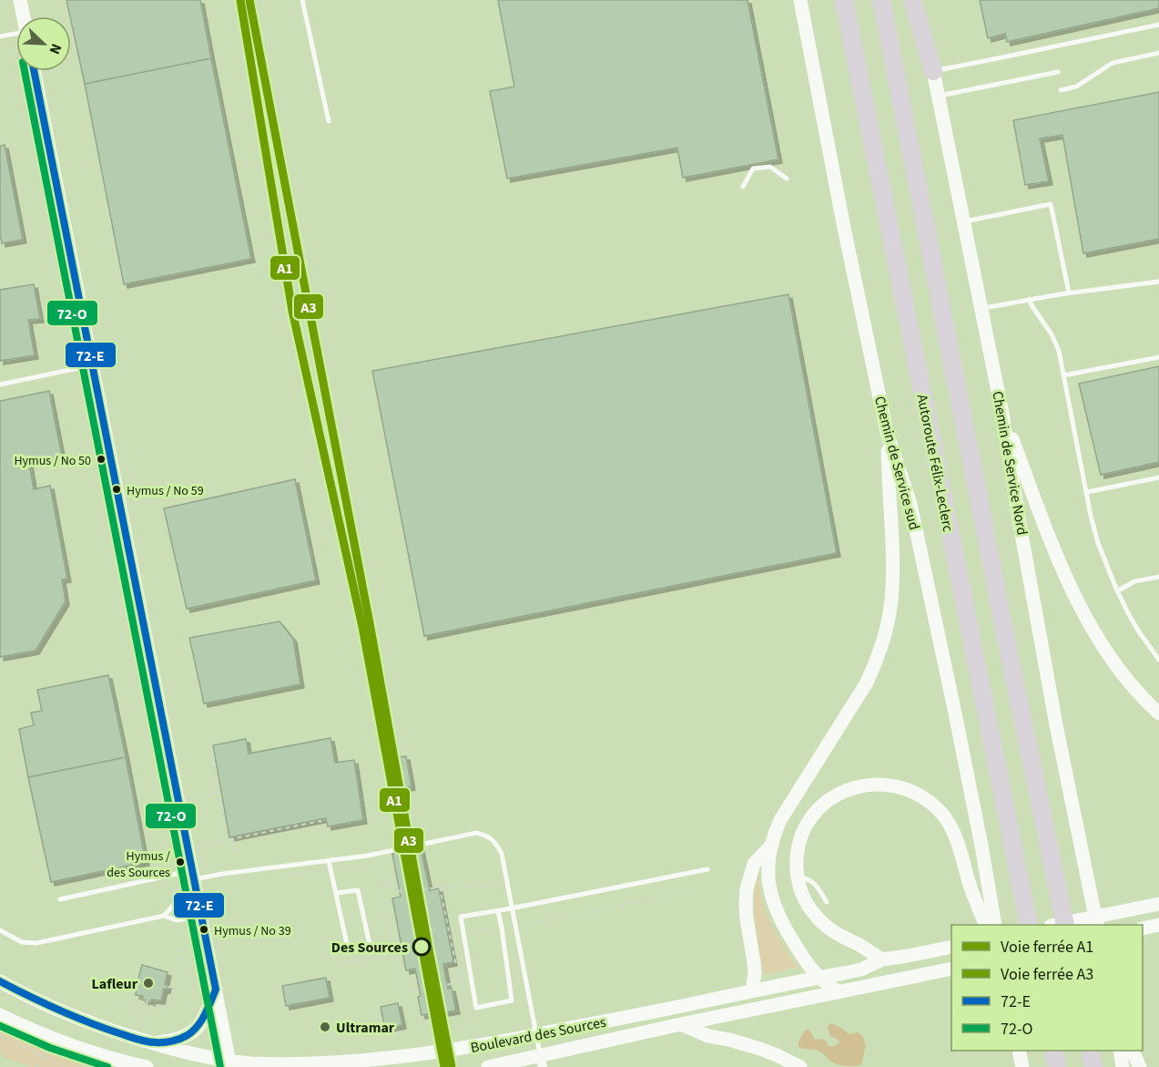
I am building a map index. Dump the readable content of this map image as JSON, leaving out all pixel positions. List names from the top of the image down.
{
  "streets": {
    "highway": ["Autoroute Félix-Leclerc"],
    "main road": ["Chemin de Service sud", "Chemin de Service Nord", "Boulevard des Sources"]
  },
  "places": [
    "Hymus / No 50",
    "Hymus / No 59",
    "Hymus / des Sources",
    "Hymus / No 39",
    "Des Sources",
    "Lafleur",
    "Ultramar"
  ],
  "lines": [
    "rail line A1",
    "rail line A3",
    "transit line 72-E",
    "transit line 72-O"
  ],
  "legend": [
    "Voie ferrée A1",
    "Voie ferrée A3",
    "72-E",
    "72-O"
  ],
  "north": "bottom right"
}
